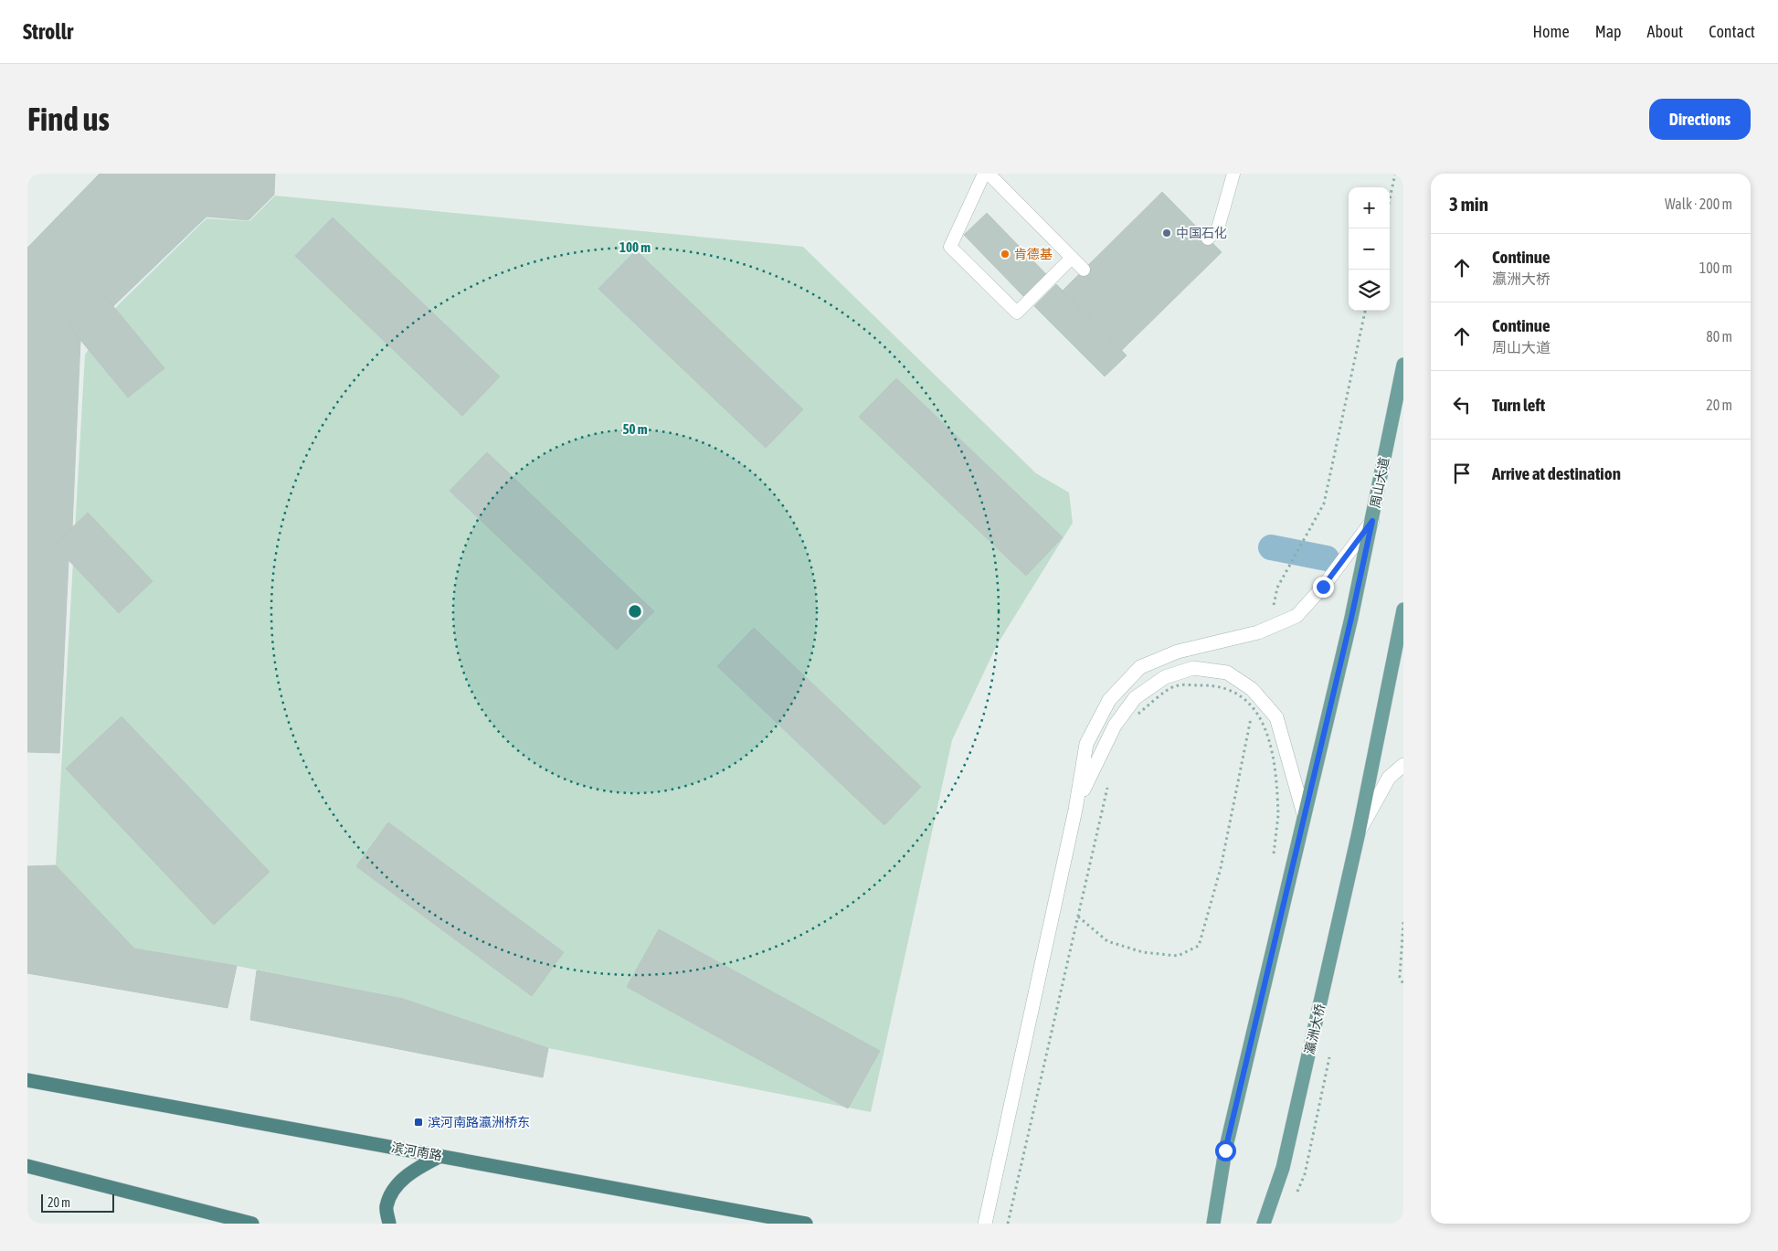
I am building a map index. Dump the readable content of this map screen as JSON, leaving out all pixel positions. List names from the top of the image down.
{
  "streets": {
    "highway": ["滨河南路"],
    "main road": ["周山大道", "瀛洲大桥"]
  },
  "places": {
    "other": ["中国石化", "肯德基"],
    "transit": ["滨河南路瀛洲桥东"]
  },
  "scale_bar": "20 m",
  "page": {
    "header": "Strollr",
    "nav": [
      "Home",
      "Map",
      "About",
      "Contact"
    ],
    "buttons": "Directions",
    "title": "Find us",
    "heading": ["3 min", "Walk · 200 m"],
    "map_buttons": ["+", "−"],
    "list": [
      ["Continue", "瀛洲大桥", "100 m"],
      ["Continue", "周山大道", "80 m"],
      ["Turn left", "20 m"],
      "Arrive at destination"
    ],
    "scale": "20 m"
  },
  "rings": ["100 m", "50 m"]
}
